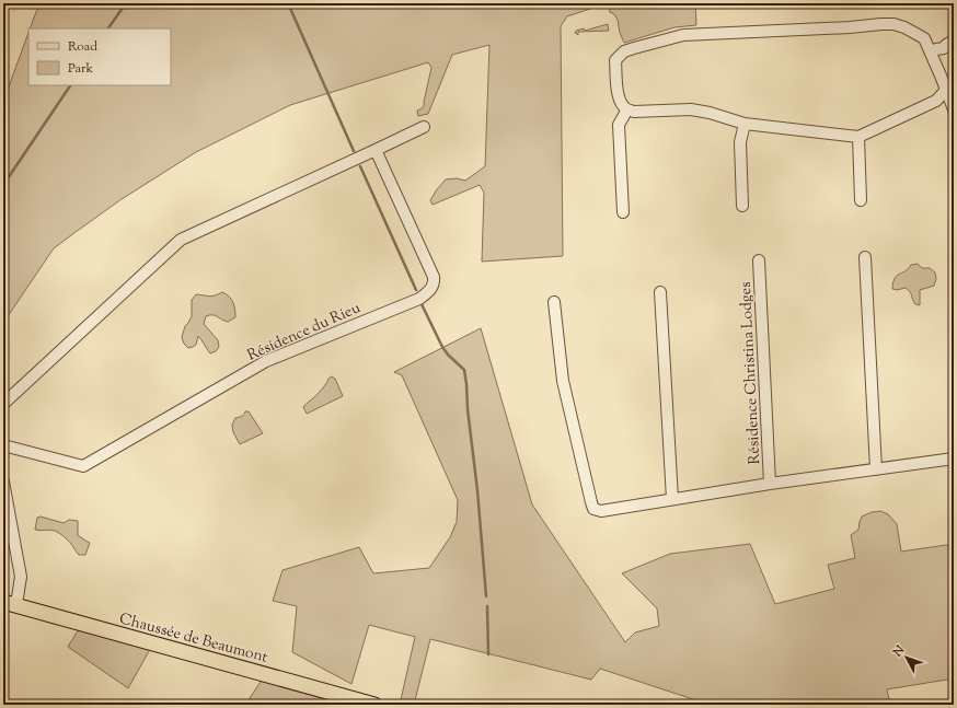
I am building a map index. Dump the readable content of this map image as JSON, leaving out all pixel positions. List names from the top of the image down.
{
  "streets": {
    "main road": ["Chaussée de Beaumont"],
    "street": ["Résidence du Rieu", "Résidence Christina Lodges"]
  },
  "legend": ["Road", "Park"],
  "north": "top left"
}
